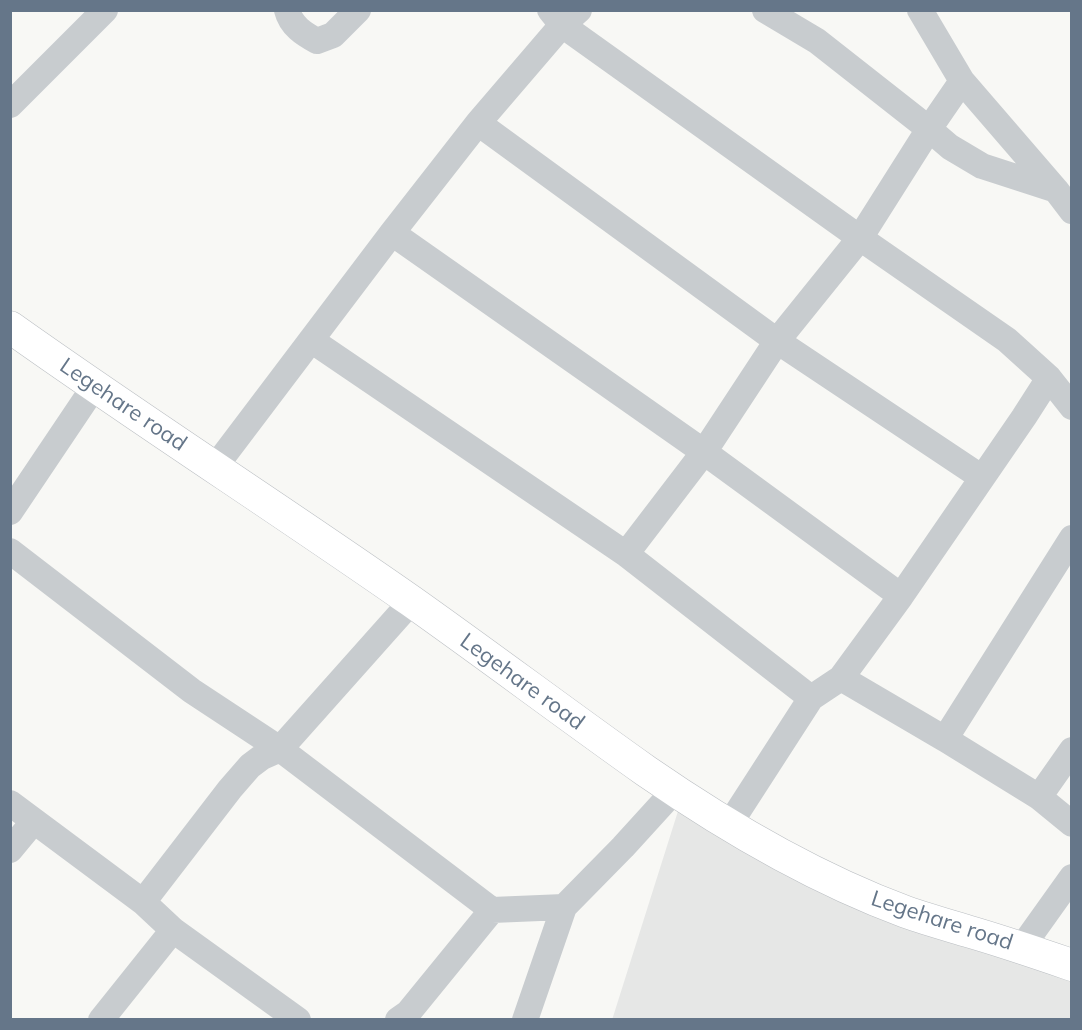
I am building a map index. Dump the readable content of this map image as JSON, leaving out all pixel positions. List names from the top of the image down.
{
  "streets": {
    "main road": ["Legehare road"]
  }
}
